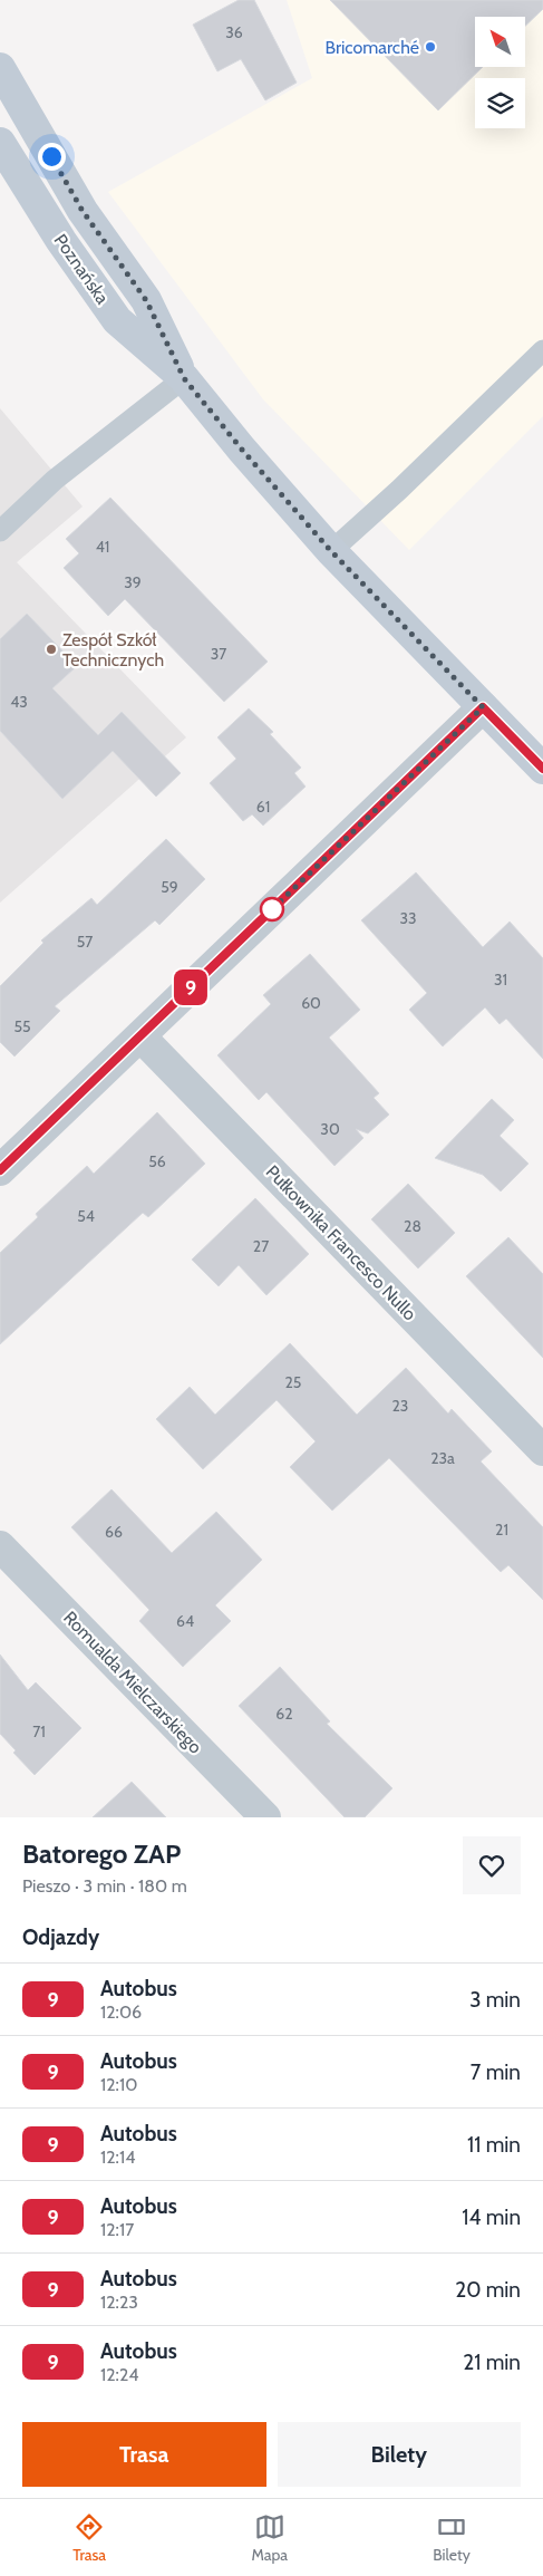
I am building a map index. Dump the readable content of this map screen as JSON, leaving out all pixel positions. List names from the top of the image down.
{
  "streets": {
    "main road": ["Poznańska"],
    "street": ["Pułkownika Francesco Nullo", "Romualda Mielczarskiego"]
  },
  "places": ["Bricomarché", "Zespół Szkół Technicznych"],
  "lines": ["bus line 9"],
  "house_numbers": [
    "36",
    "41",
    "39",
    "37",
    "43",
    "61",
    "59",
    "33",
    "57",
    "31",
    "60",
    "55",
    "30",
    "56",
    "54",
    "28",
    "27",
    "25",
    "23",
    "23a",
    "21",
    "66",
    "64",
    "62",
    "71"
  ],
  "north": "top left",
  "page": {
    "on_map": "9",
    "heading": [
      ["Batorego ZAP", "Pieszo · 3 min · 180 m"],
      "Odjazdy"
    ],
    "list": [
      {
        "mark": "9",
        "name": "Autobus",
        "note": "12:06",
        "value": "3 min"
      },
      {
        "mark": "9",
        "name": "Autobus",
        "note": "12:10",
        "value": "7 min"
      },
      {
        "mark": "9",
        "name": "Autobus",
        "note": "12:14",
        "value": "11 min"
      },
      {
        "mark": "9",
        "name": "Autobus",
        "note": "12:17",
        "value": "14 min"
      },
      {
        "mark": "9",
        "name": "Autobus",
        "note": "12:23",
        "value": "20 min"
      },
      {
        "mark": "9",
        "name": "Autobus",
        "note": "12:24",
        "value": "21 min"
      }
    ],
    "buttons": ["Trasa", "Bilety"],
    "tabs": ["Trasa", "Mapa", "Bilety"]
  }
}
